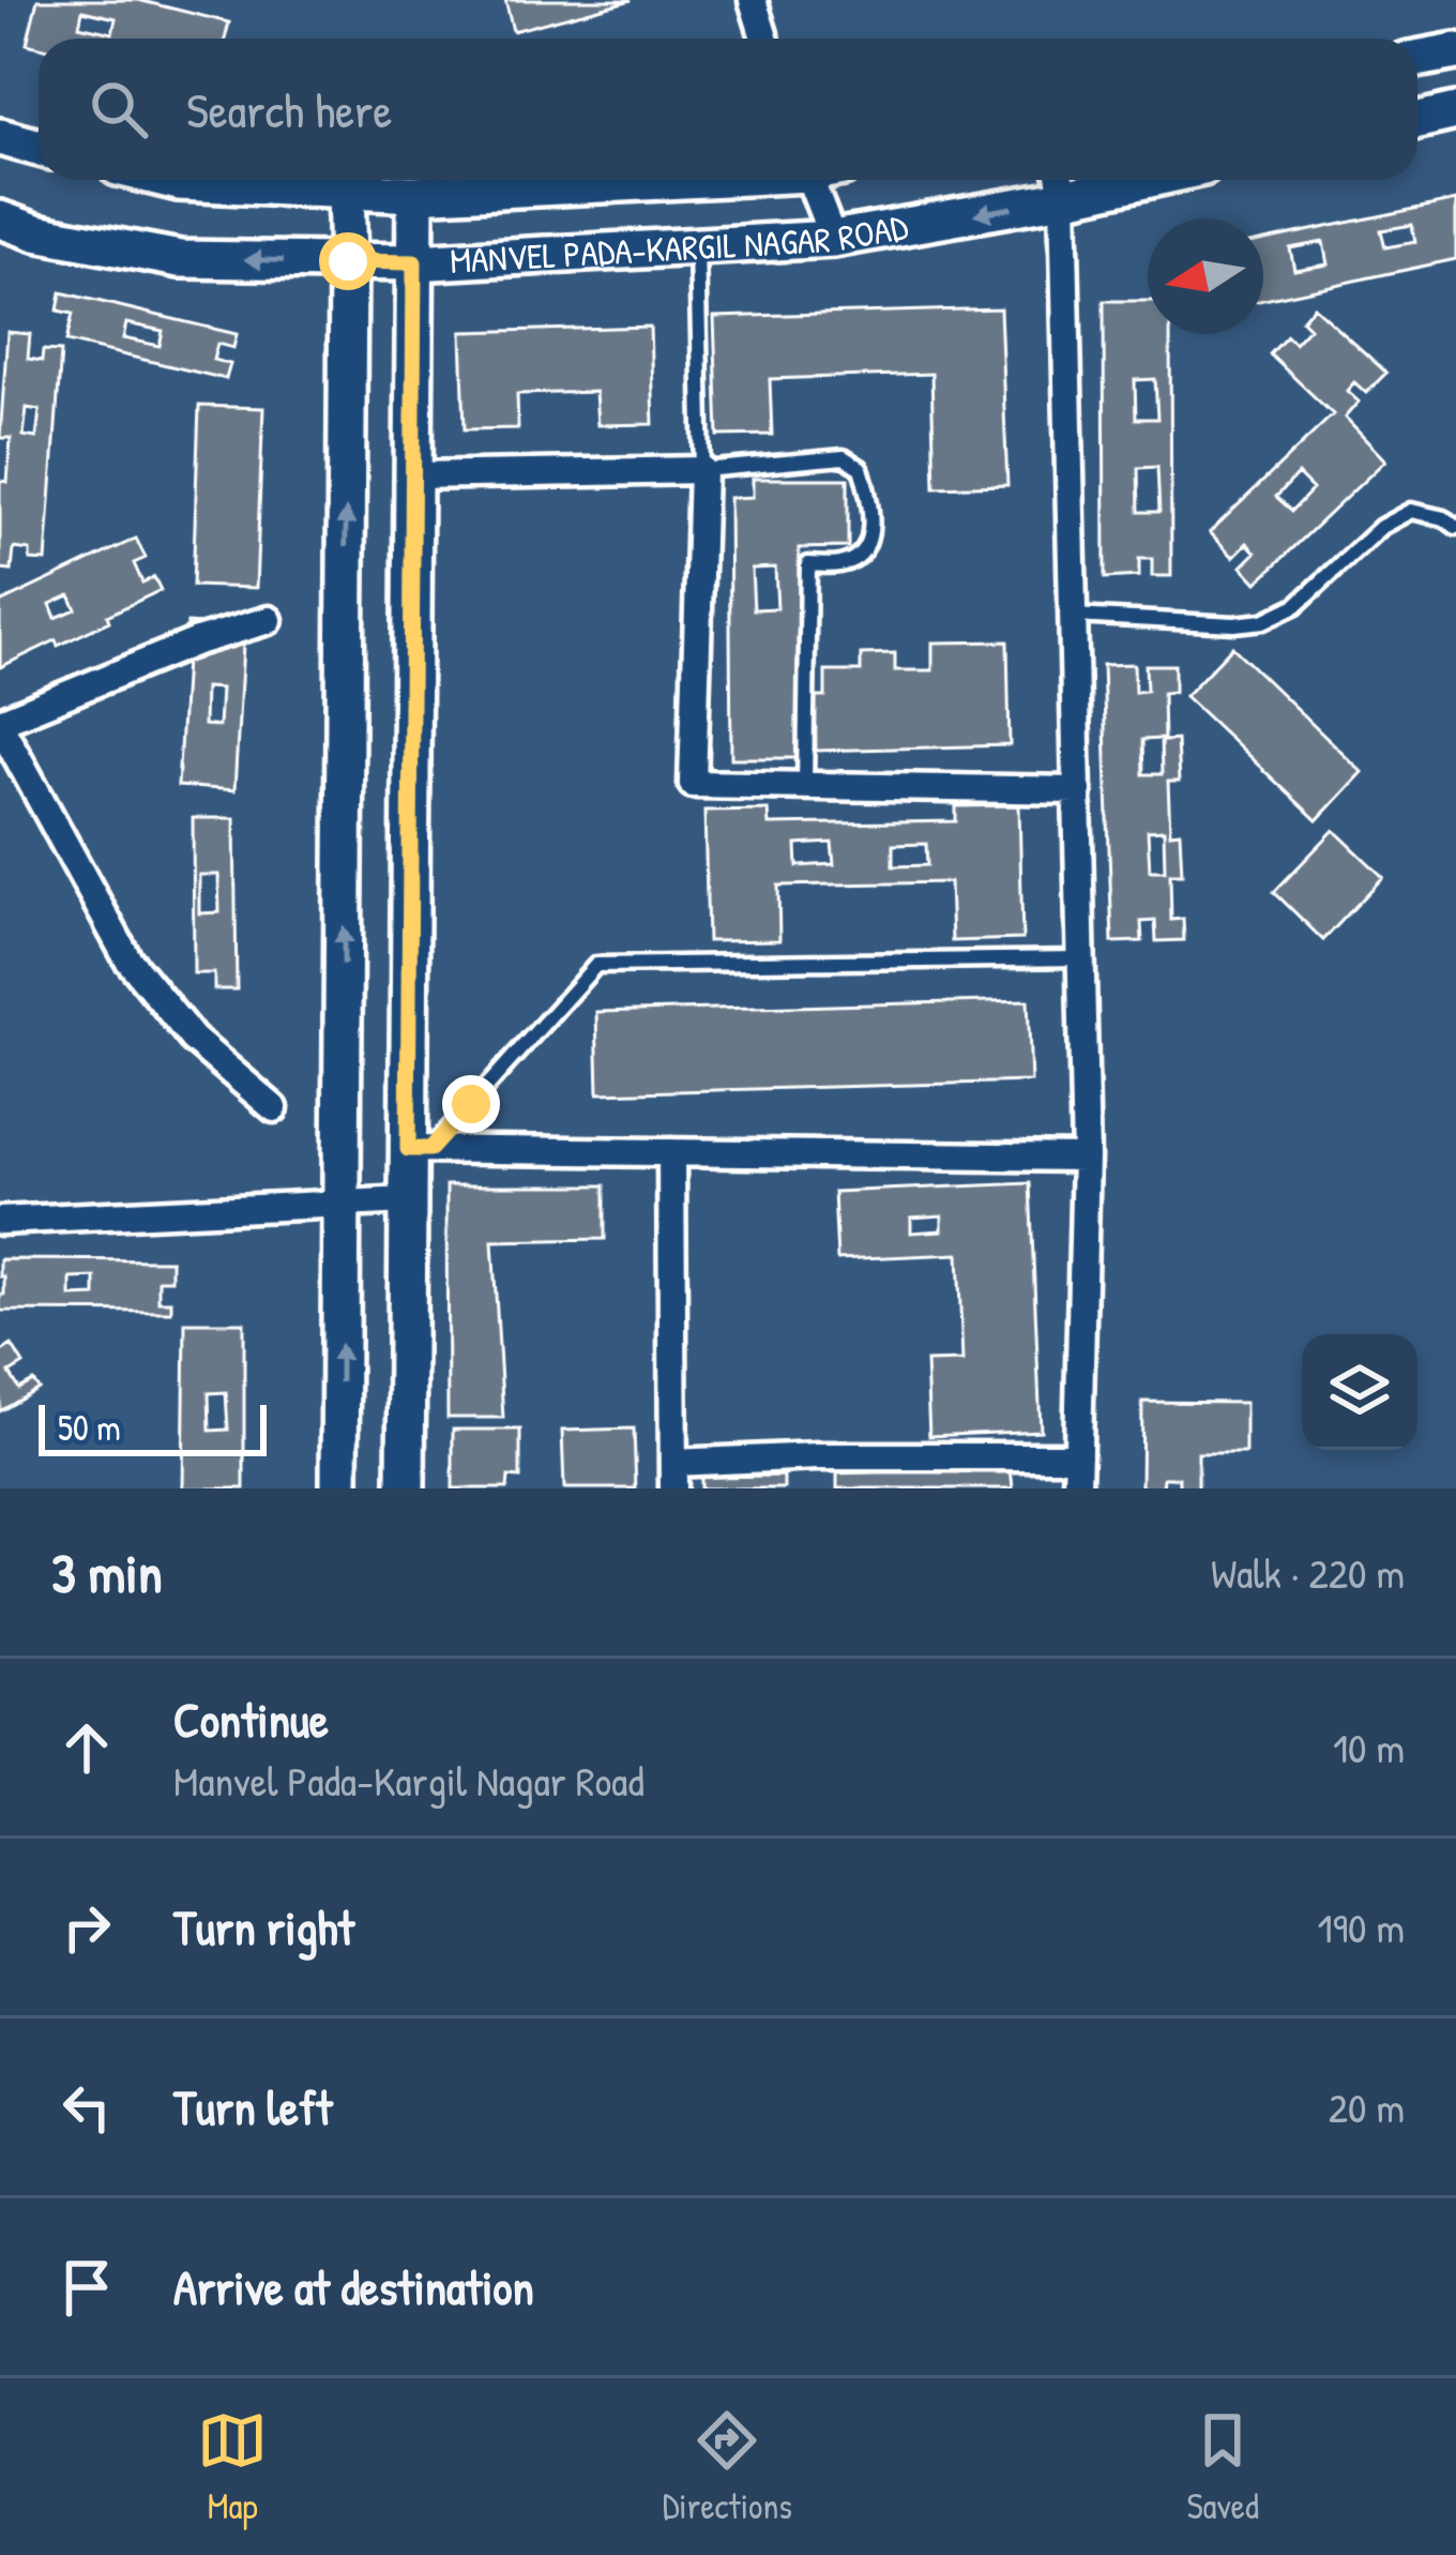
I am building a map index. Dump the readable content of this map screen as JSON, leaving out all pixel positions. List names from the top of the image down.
{
  "streets": {
    "street": ["MANVEL PADA-KARGIL NAGAR ROAD"]
  },
  "scale_bar": "50 m",
  "north": "left",
  "page": {
    "search": "Search here",
    "scale": "50 m",
    "heading": ["3 min", "Walk · 220 m"],
    "list": [
      ["Continue", "Manvel Pada-Kargil Nagar Road", "10 m"],
      ["Turn right", "190 m"],
      ["Turn left", "20 m"],
      "Arrive at destination"
    ],
    "nav": ["Map", "Directions", "Saved"]
  }
}
